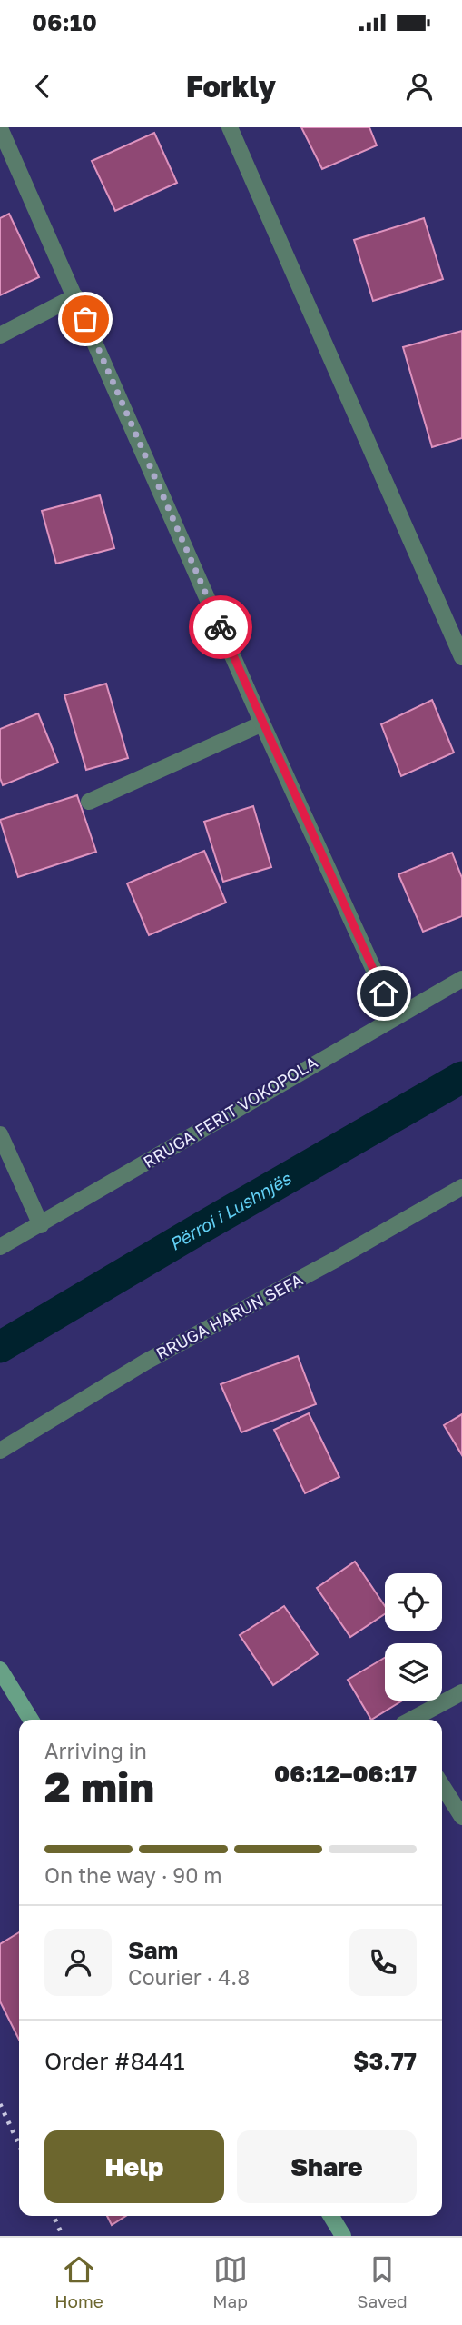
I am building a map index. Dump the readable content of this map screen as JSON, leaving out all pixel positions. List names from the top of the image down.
{
  "streets": {
    "street": ["RRUGA FERIT VOKOPOLA", "RRUGA HARUN SEFA"]
  },
  "water": ["Përroi i Lushnjës"],
  "page": {
    "status": "06:10",
    "header": "Forkly",
    "heading": ["2 min", "Arriving in", "06:12–06:17"],
    "panel": [
      "Sam",
      "Courier · 4.8",
      "Order #8441",
      "$3.77"
    ],
    "bar": "On the way · 90 m",
    "buttons": ["Help", "Share"],
    "tabs": ["Home", "Map", "Saved"]
  }
}
